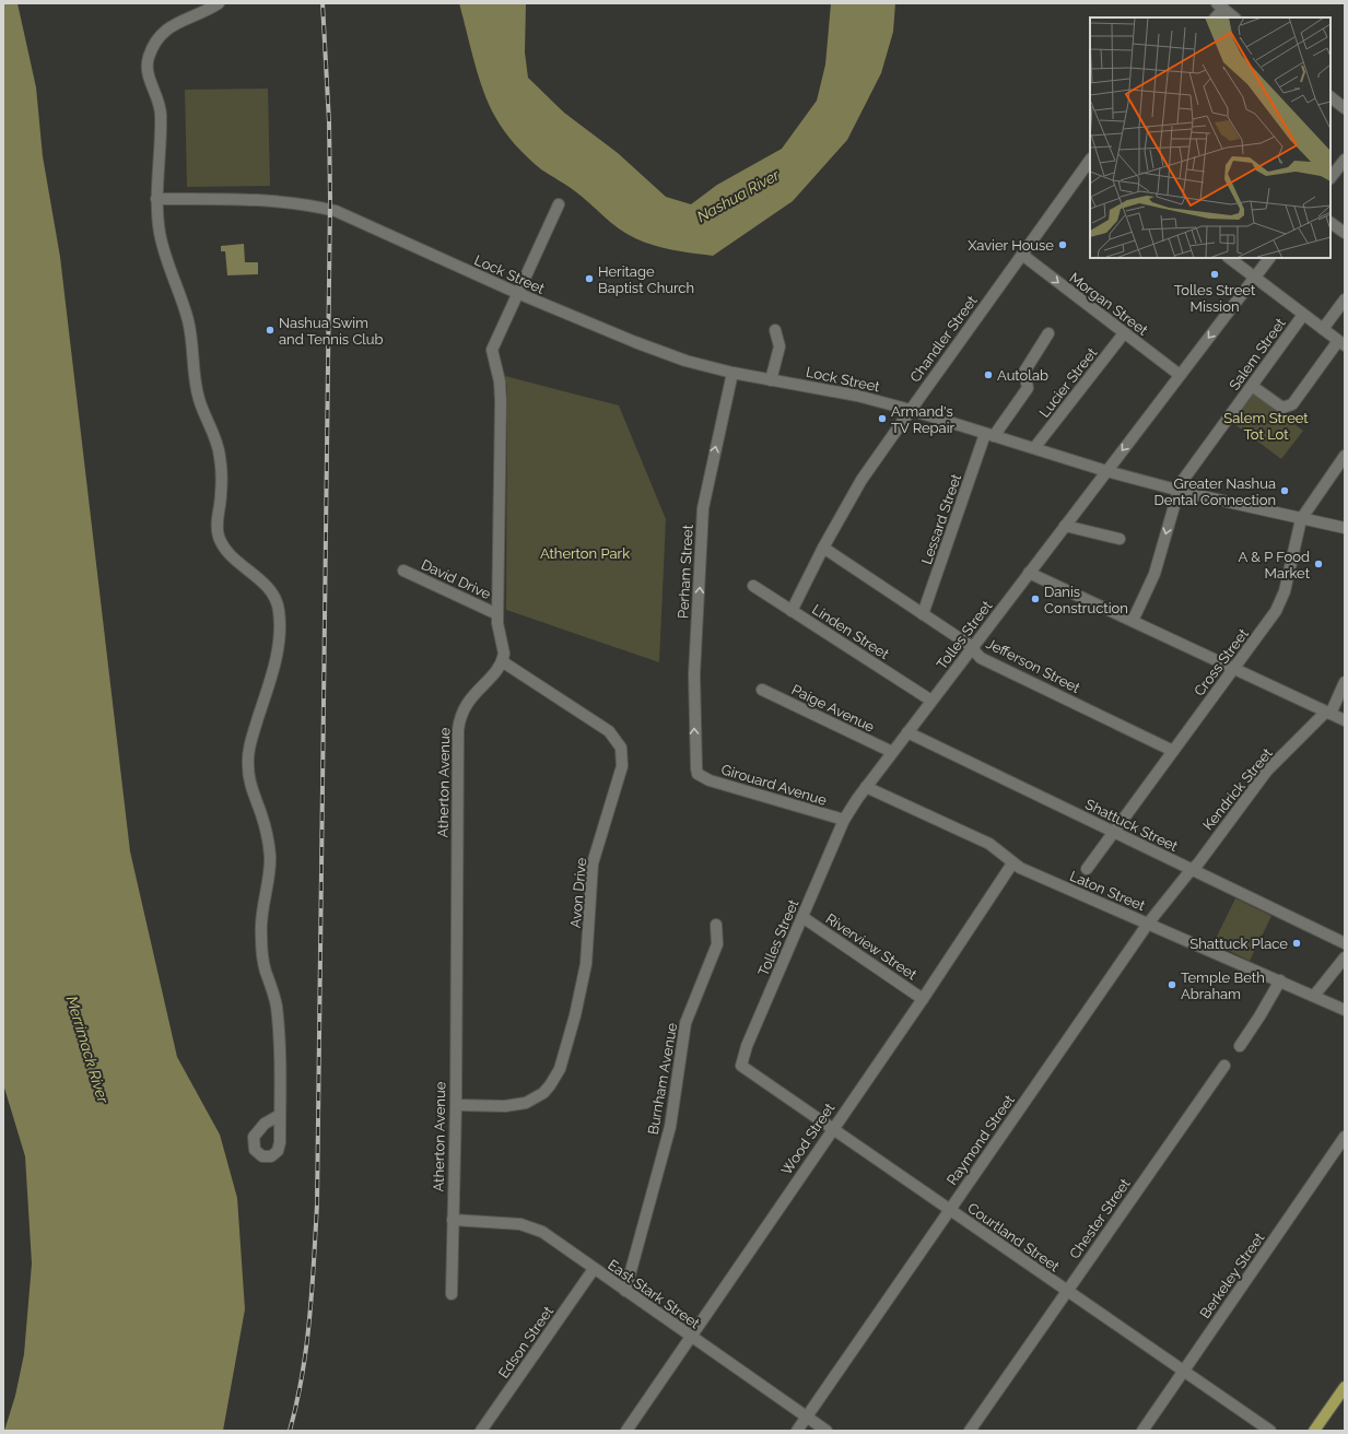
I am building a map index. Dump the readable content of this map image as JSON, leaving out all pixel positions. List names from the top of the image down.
{
  "streets": {
    "street": [
      "Lock Street",
      "Morgan Street",
      "Chandler Street",
      "Salem Street",
      "Lucier Street",
      "Lessard Street",
      "Perham Street",
      "David Drive",
      "Linden Street",
      "Tolles Street",
      "Cross Street",
      "Jefferson Street",
      "Paige Avenue",
      "Atherton Avenue",
      "Girouard Avenue",
      "Kendrick Street",
      "Shattuck Street",
      "Laton Street",
      "Avon Drive",
      "Riverview Street",
      "Burnham Avenue",
      "Wood Street",
      "Raymond Street",
      "Chester Street",
      "Courtland Street",
      "Berkeley Street",
      "East Stark Street",
      "Edson Street"
    ]
  },
  "crossings": [
    ["Lock Street", "Chandler Street"],
    ["Lock Street", "Salem Street"],
    ["Lock Street", "Lucier Street"],
    ["Lock Street", "Lessard Street"],
    ["Lock Street", "Perham Street"],
    ["Lock Street", "Tolles Street"],
    ["Lock Street", "Cross Street"],
    ["Morgan Street", "Chandler Street"],
    ["Morgan Street", "Lucier Street"],
    ["Morgan Street", "Tolles Street"],
    ["Chandler Street", "Linden Street"],
    ["Chandler Street", "Jefferson Street"],
    ["Lessard Street", "Jefferson Street"],
    ["Perham Street", "Girouard Avenue"],
    ["Linden Street", "Tolles Street"],
    ["Tolles Street", "Jefferson Street"],
    ["Tolles Street", "Paige Avenue"],
    ["Tolles Street", "Girouard Avenue"],
    ["Tolles Street", "Shattuck Street"],
    ["Tolles Street", "Laton Street"],
    ["Tolles Street", "Riverview Street"],
    ["Tolles Street", "Courtland Street"],
    ["Cross Street", "Jefferson Street"],
    ["Cross Street", "Shattuck Street"],
    ["Atherton Avenue", "Avon Drive"],
    ["Atherton Avenue", "East Stark Street"],
    ["Kendrick Street", "Shattuck Street"],
    ["Kendrick Street", "Raymond Street"],
    ["Shattuck Street", "Raymond Street"],
    ["Laton Street", "Wood Street"],
    ["Laton Street", "Raymond Street"],
    ["Riverview Street", "Wood Street"],
    ["Burnham Avenue", "East Stark Street"],
    ["Wood Street", "Courtland Street"],
    ["Wood Street", "East Stark Street"],
    ["Raymond Street", "Courtland Street"],
    ["Raymond Street", "East Stark Street"],
    ["Chester Street", "Courtland Street"],
    ["Courtland Street", "Berkeley Street"],
    ["East Stark Street", "Edson Street"]
  ],
  "one_way": ["Morgan Street", "Salem Street", "Perham Street"],
  "water": ["Nashua River", "Merrimack River"],
  "parks": ["Salem Street Tot Lot", "Atherton Park"],
  "places": [
    "Xavier House",
    "Tolles Street Mission",
    "Heritage Baptist Church",
    "Nashua Swim and Tennis Club",
    "Autolab",
    "Armand's TV Repair",
    "Greater Nashua Dental Connection",
    "A & P Food Market",
    "Danis Construction",
    "Shattuck Place",
    "Temple Beth Abraham"
  ]
}
